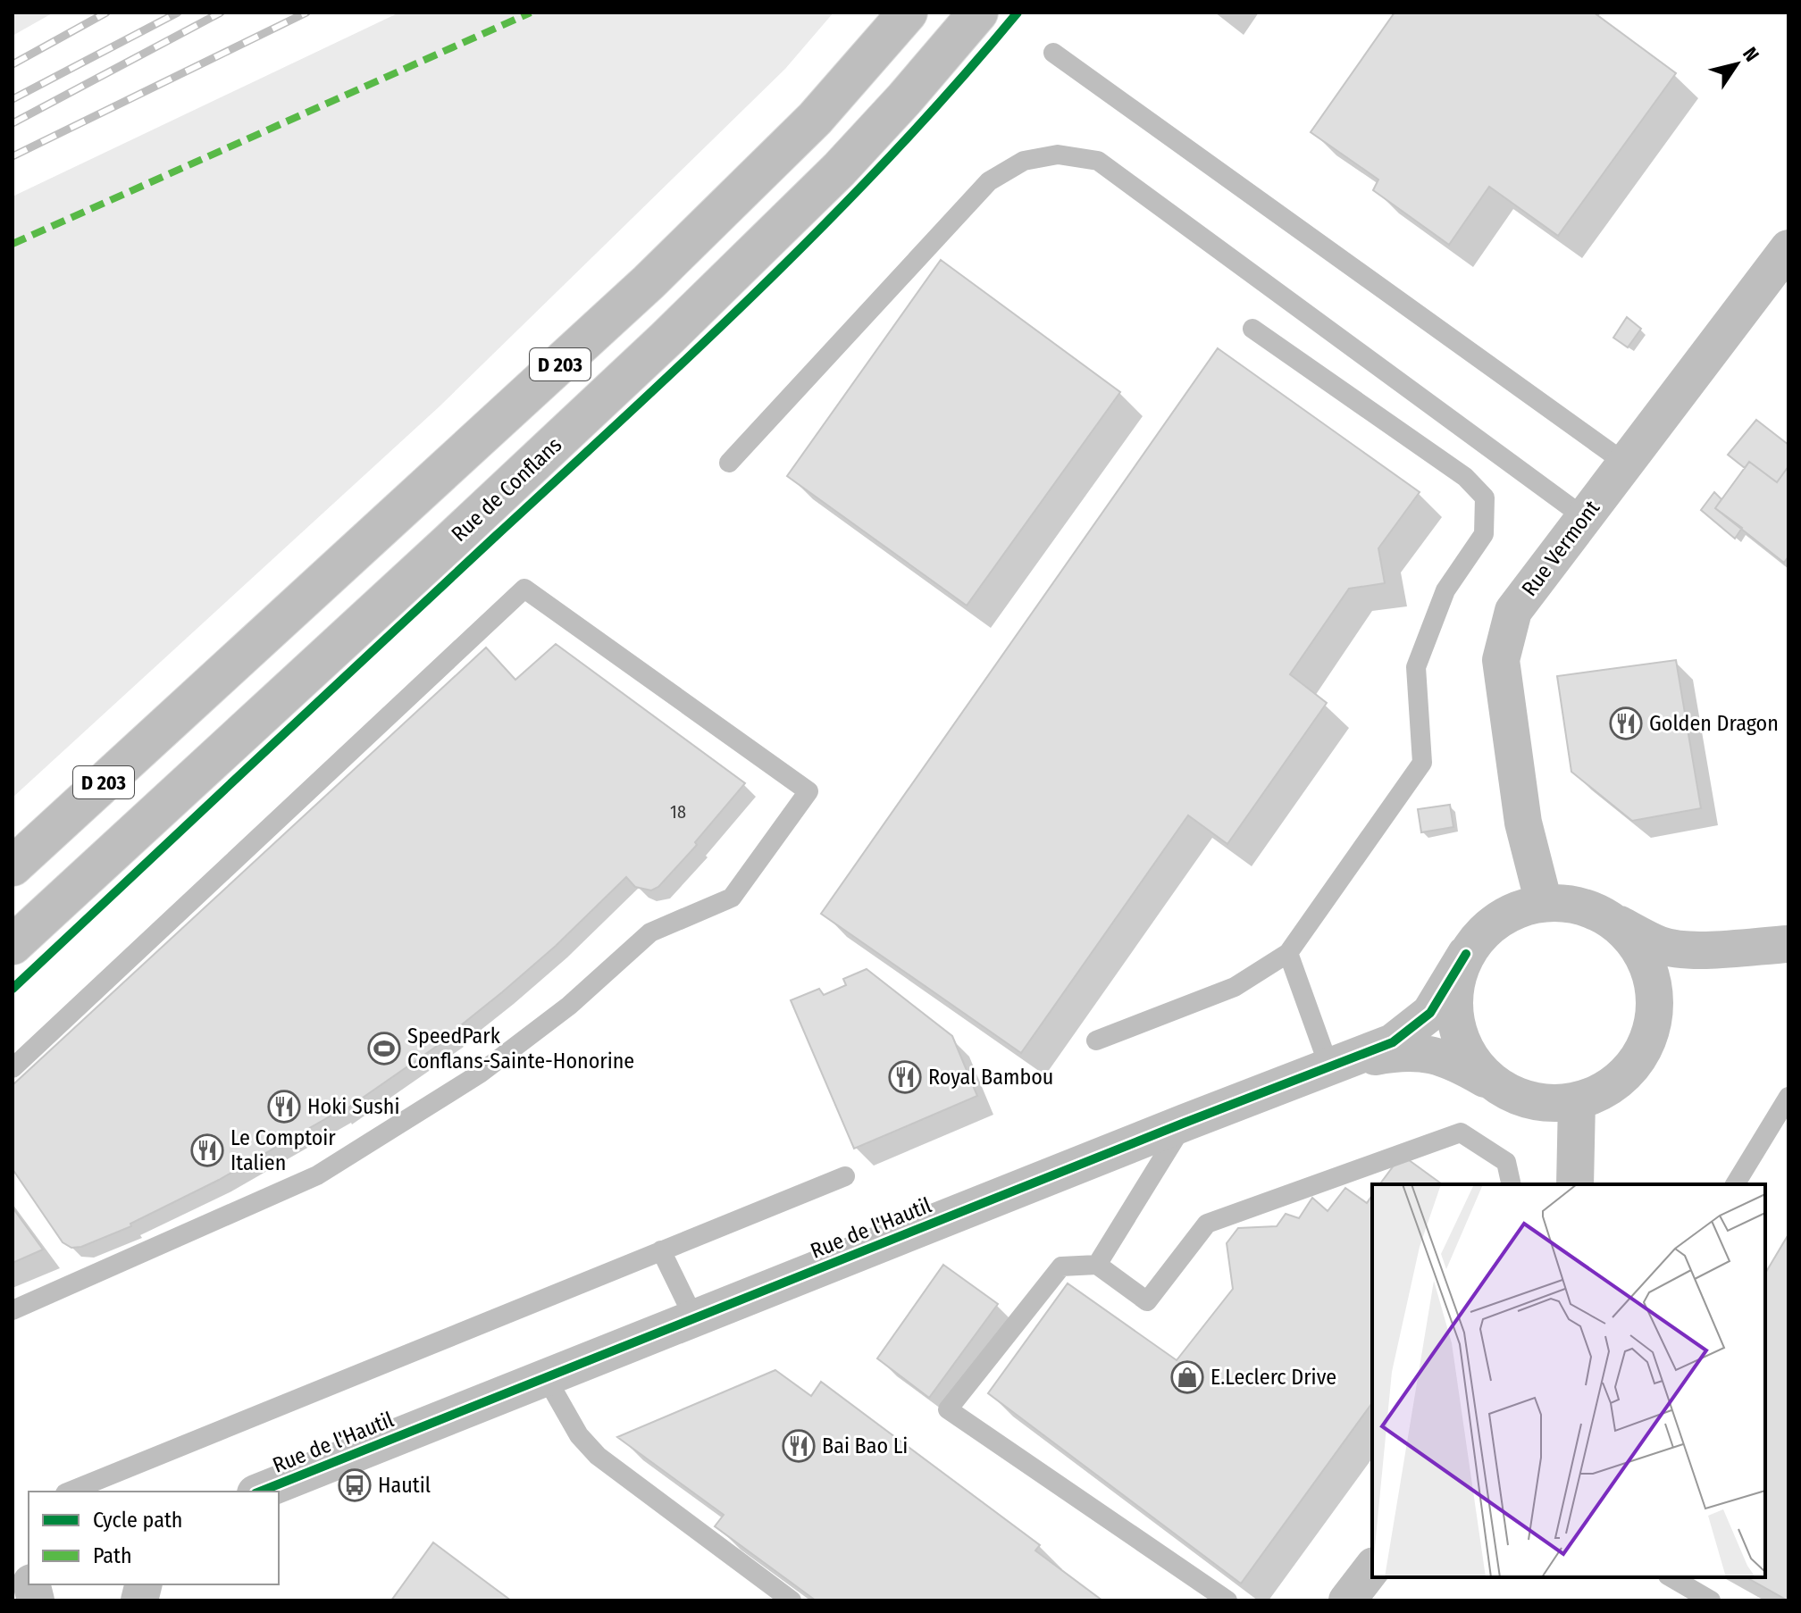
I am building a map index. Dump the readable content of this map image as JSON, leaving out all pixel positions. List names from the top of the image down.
{
  "streets": {
    "main road": ["D 203", "Rue de Conflans"],
    "street": ["Rue Vermont", "Rue de l'Hautil"]
  },
  "crossings": [
    ["Rue Vermont", "Rue de l'Hautil"]
  ],
  "places": {
    "restaurant": [
      "Golden Dragon",
      "Royal Bambou",
      "Hoki Sushi",
      "Le Comptoir Italien",
      "Bai Bao Li"
    ],
    "sports": ["SpeedPark Conflans-Sainte-Honorine"],
    "shop": ["E.Leclerc Drive"],
    "bus stop": ["Hautil"]
  },
  "house_numbers": ["18"],
  "legend": ["Cycle path", "Path"],
  "north": "top right"
}
